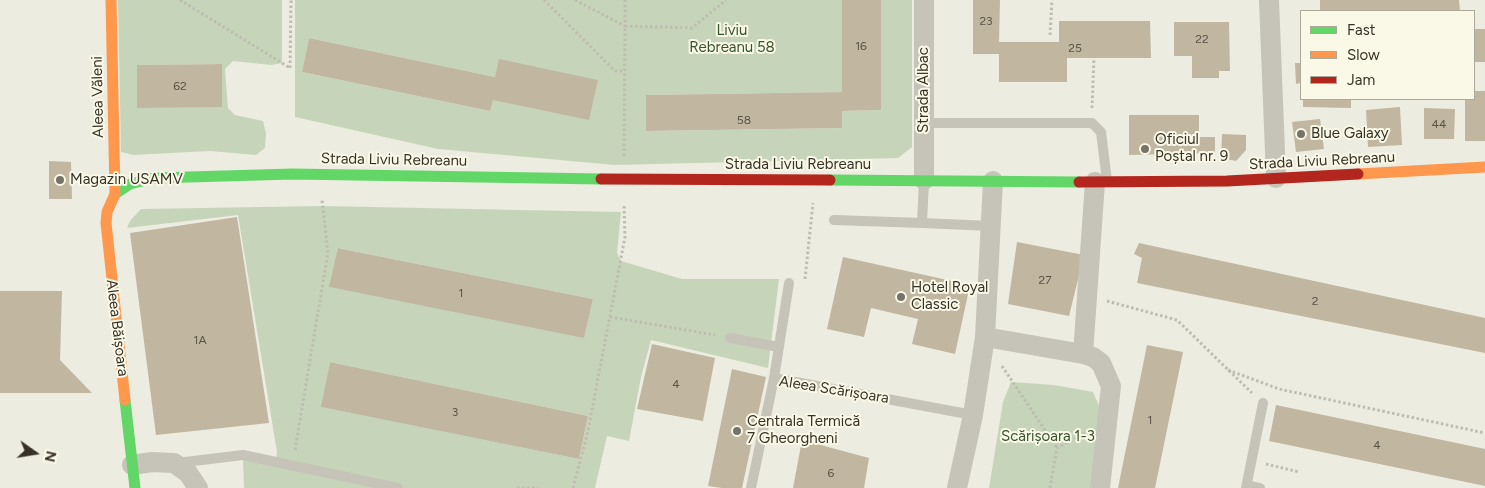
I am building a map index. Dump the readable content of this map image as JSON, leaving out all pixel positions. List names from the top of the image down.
{
  "streets": {
    "street": [
      "Strada Albac",
      "Aleea Văleni",
      "Strada Liviu Rebreanu",
      "Aleea Băișoara"
    ],
    "lane": ["Aleea Scărișoara"]
  },
  "crossings": [
    ["Strada Albac", "Strada Liviu Rebreanu"],
    ["Aleea Văleni", "Strada Liviu Rebreanu"],
    ["Aleea Văleni", "Aleea Băișoara"],
    ["Strada Liviu Rebreanu", "Aleea Băișoara"]
  ],
  "parks": ["Liviu Rebreanu 58", "Scărișoara 1-3"],
  "places": [
    "Blue Galaxy",
    "Oficiul Poștal nr. 9",
    "Magazin USAMV",
    "Hotel Royal Classic",
    "Centrala Termică 7 Gheorgheni"
  ],
  "house_numbers": [
    "23",
    "22",
    "16",
    "25",
    "62",
    "58",
    "44",
    "27",
    "1",
    "2",
    "1A",
    "4",
    "3",
    "1",
    "4",
    "6"
  ],
  "legend": ["Fast", "Slow", "Jam"],
  "north": "right"
}
